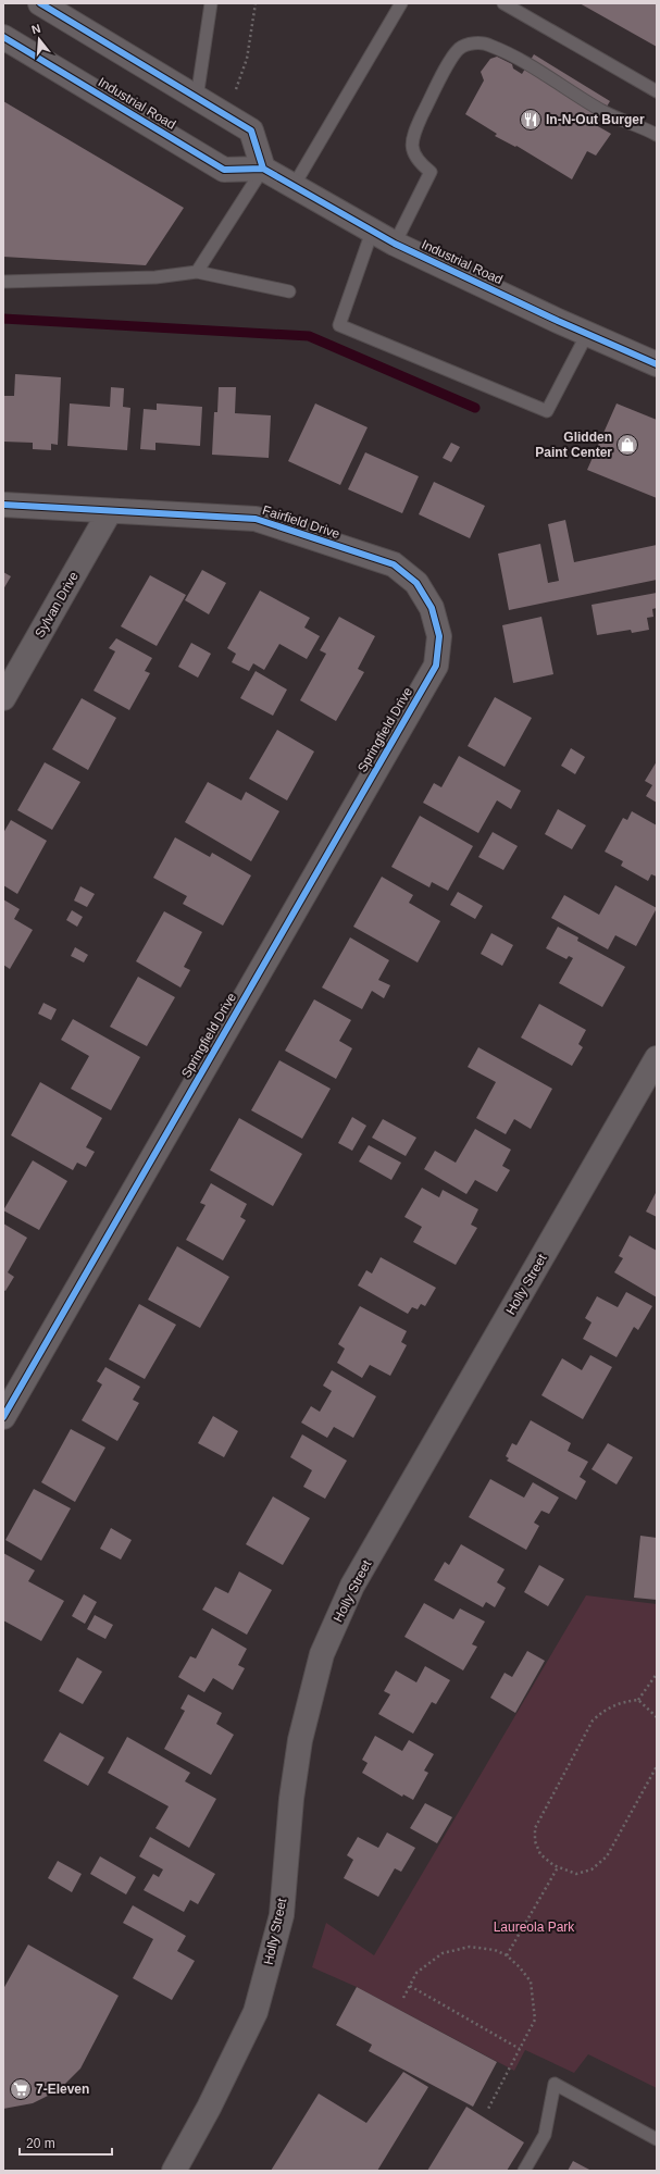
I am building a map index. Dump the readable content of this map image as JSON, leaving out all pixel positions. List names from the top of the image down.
{
  "streets": {
    "main road": [
      "Industrial Road",
      "Fairfield Drive",
      "Sylvan Drive",
      "Springfield Drive",
      "Holly Street"
    ]
  },
  "crossings": [
    ["Fairfield Drive", "Sylvan Drive"],
    ["Fairfield Drive", "Springfield Drive"]
  ],
  "parks": ["Laureola Park"],
  "places": {
    "restaurant": ["In-N-Out Burger"],
    "shop": ["Glidden Paint Center"],
    "supermarket": ["7-Eleven"]
  },
  "scale_bar": "20 m",
  "north": "top"
}
